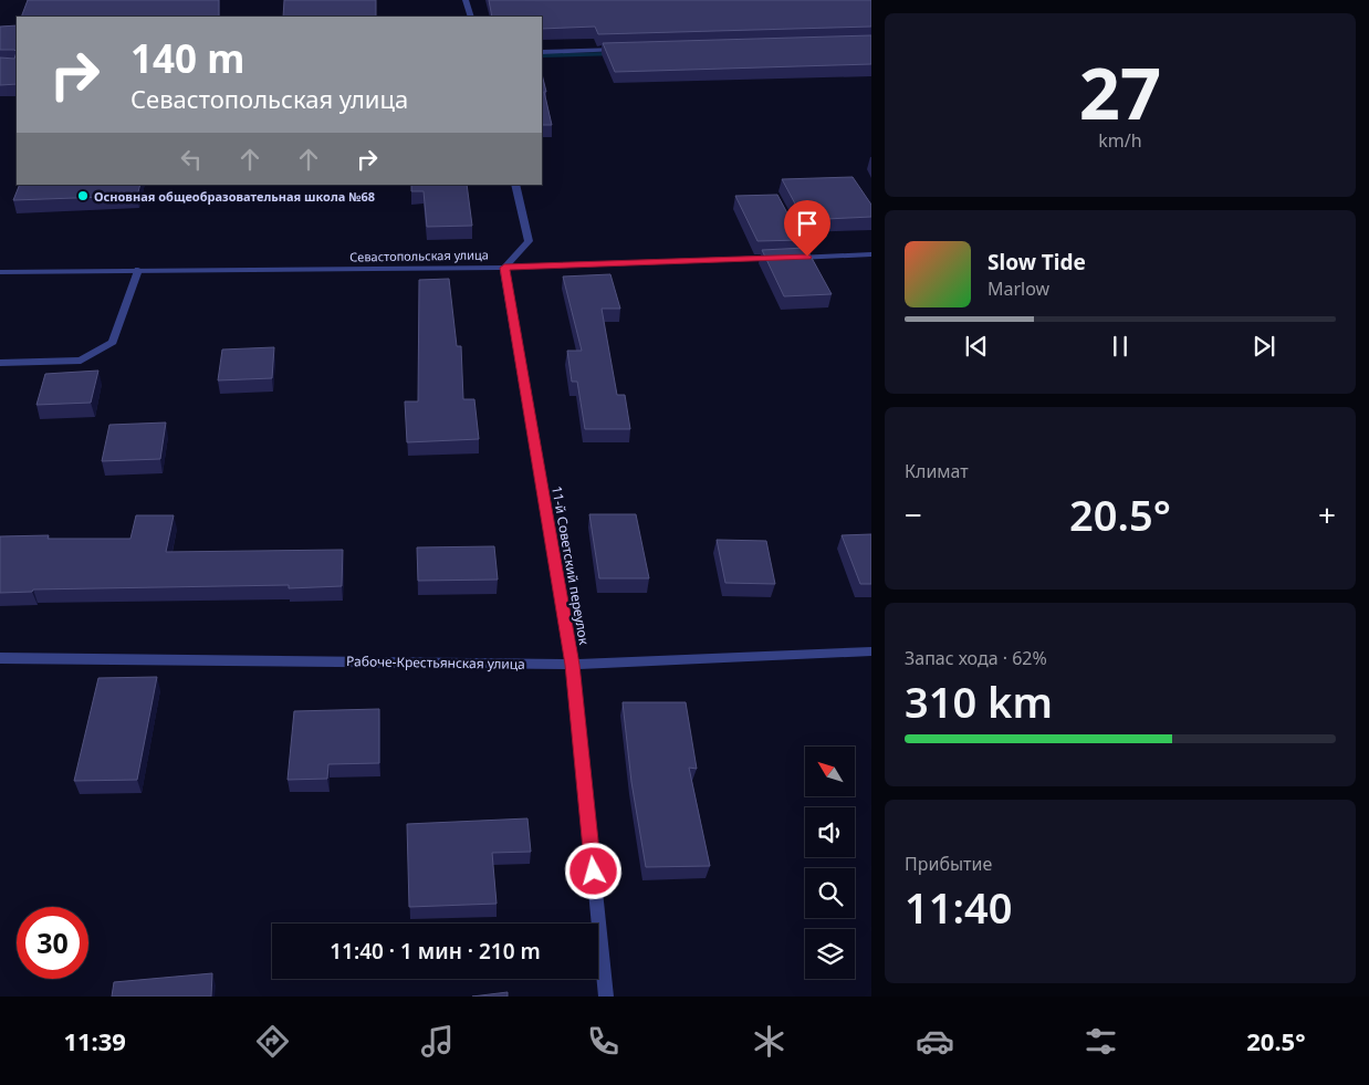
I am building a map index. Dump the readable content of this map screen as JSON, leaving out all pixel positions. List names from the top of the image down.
{
  "streets": {
    "street": ["Севастопольская улица", "11-й Советский переулок", "Рабоче-Крестьянская улица"]
  },
  "crossings": [
    ["Севастопольская улица", "11-й Советский переулок"],
    ["11-й Советский переулок", "Рабоче-Крестьянская улица"]
  ],
  "places": ["Основная общеобразовательная школа №68"],
  "north": "top left",
  "page": {
    "tile": [
      ["27", "km/h"],
      "Климат",
      ["Запас хода · 62%", "310 km"],
      ["Прибытие", "11:40"]
    ],
    "turn": ["140 m", "Севастопольская улица"],
    "song": ["Slow Tide", "Marlow"],
    "heat": ["−", "20.5°", "+"],
    "limit": "30",
    "trip": "11:40 · 1 мин · 210 m",
    "tabs": ["11:39", "20.5°"]
  }
}
